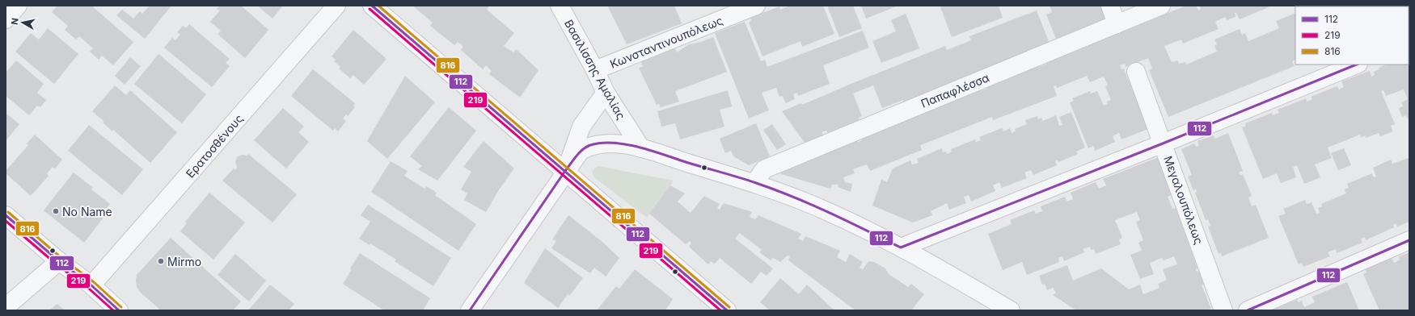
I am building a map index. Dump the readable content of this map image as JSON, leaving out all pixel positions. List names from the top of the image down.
{
  "streets": {
    "street": [
      "Κωνσταντινουπόλεως",
      "Βασιλίσσης Αμαλίας",
      "Παπαφλέσσα",
      "Ερατοσθένους",
      "Μεγαλουπόλεως"
    ]
  },
  "crossings": [
    ["Κωνσταντινουπόλεως", "Βασιλίσσης Αμαλίας"]
  ],
  "places": ["No Name", "Mirmo"],
  "lines": ["transit line 112", "transit line 816", "transit line 219"],
  "legend": ["112", "219", "816"],
  "north": "left"
}
